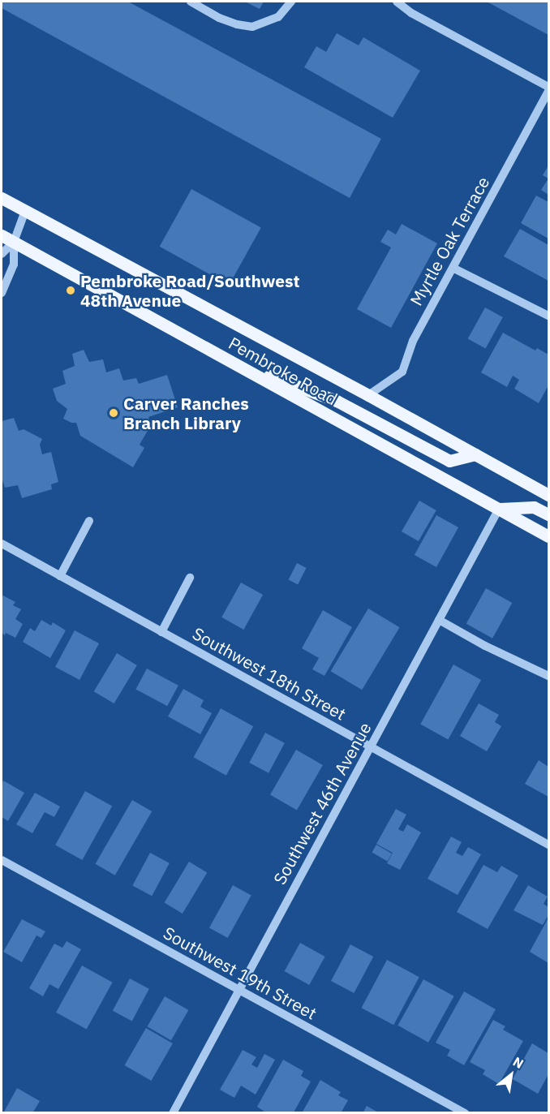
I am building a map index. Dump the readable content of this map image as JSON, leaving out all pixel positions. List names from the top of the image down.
{
  "streets": {
    "main road": ["Pembroke Road"],
    "street": [
      "Myrtle Oak Terrace",
      "Southwest 18th Street",
      "Southwest 46th Avenue",
      "Southwest 19th Street"
    ]
  },
  "crossings": [
    ["Myrtle Oak Terrace", "Pembroke Road"],
    ["Pembroke Road", "Southwest 46th Avenue"],
    ["Southwest 18th Street", "Southwest 46th Avenue"],
    ["Southwest 46th Avenue", "Southwest 19th Street"]
  ],
  "places": ["Pembroke Road/Southwest 48th Avenue", "Carver Ranches Branch Library"],
  "north": "top right"
}
